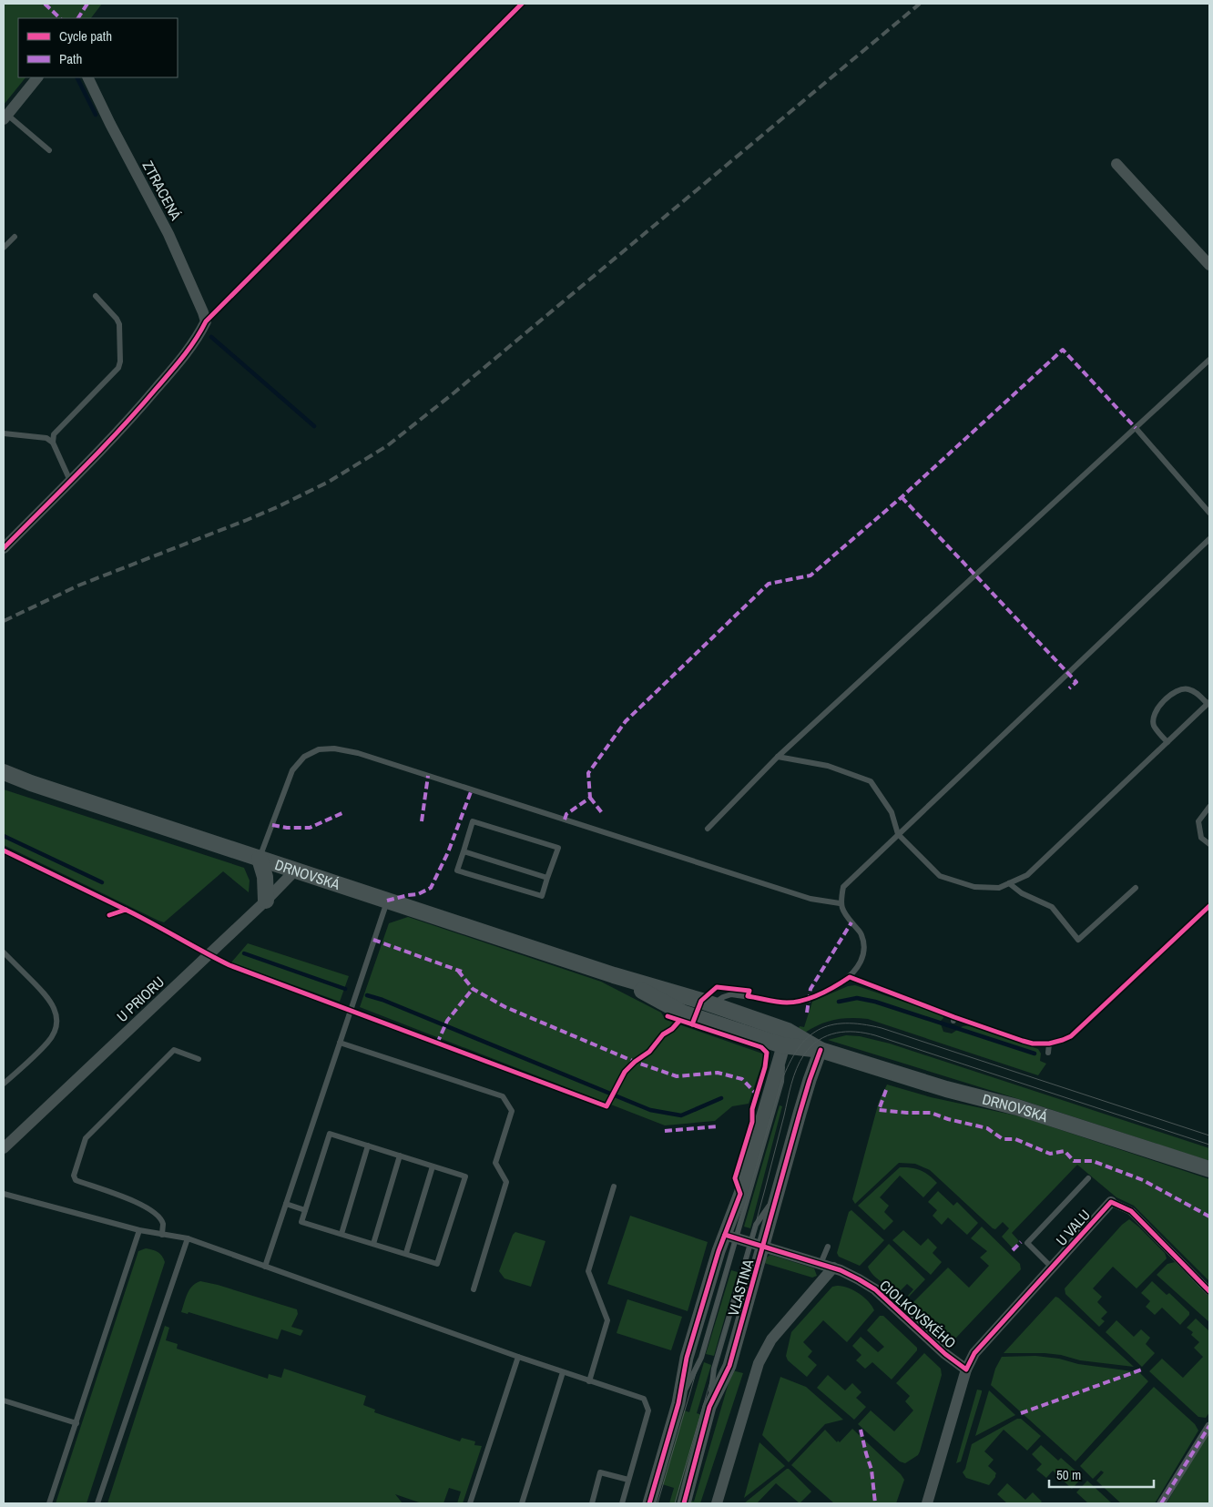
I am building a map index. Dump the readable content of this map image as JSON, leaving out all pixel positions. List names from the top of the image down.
{
  "streets": {
    "main road": ["DRNOVSKÁ"],
    "street": [
      "ZTRACENÁ",
      "U PRIORU",
      "U VALU",
      "VLASTINA",
      "CIOLKOVSKÉHO"
    ]
  },
  "crossings": [
    ["DRNOVSKÁ", "U PRIORU"],
    ["DRNOVSKÁ", "VLASTINA"],
    ["U VALU", "CIOLKOVSKÉHO"],
    ["VLASTINA", "CIOLKOVSKÉHO"]
  ],
  "legend": ["Cycle path", "Path"],
  "scale_bar": "50 m"
}
